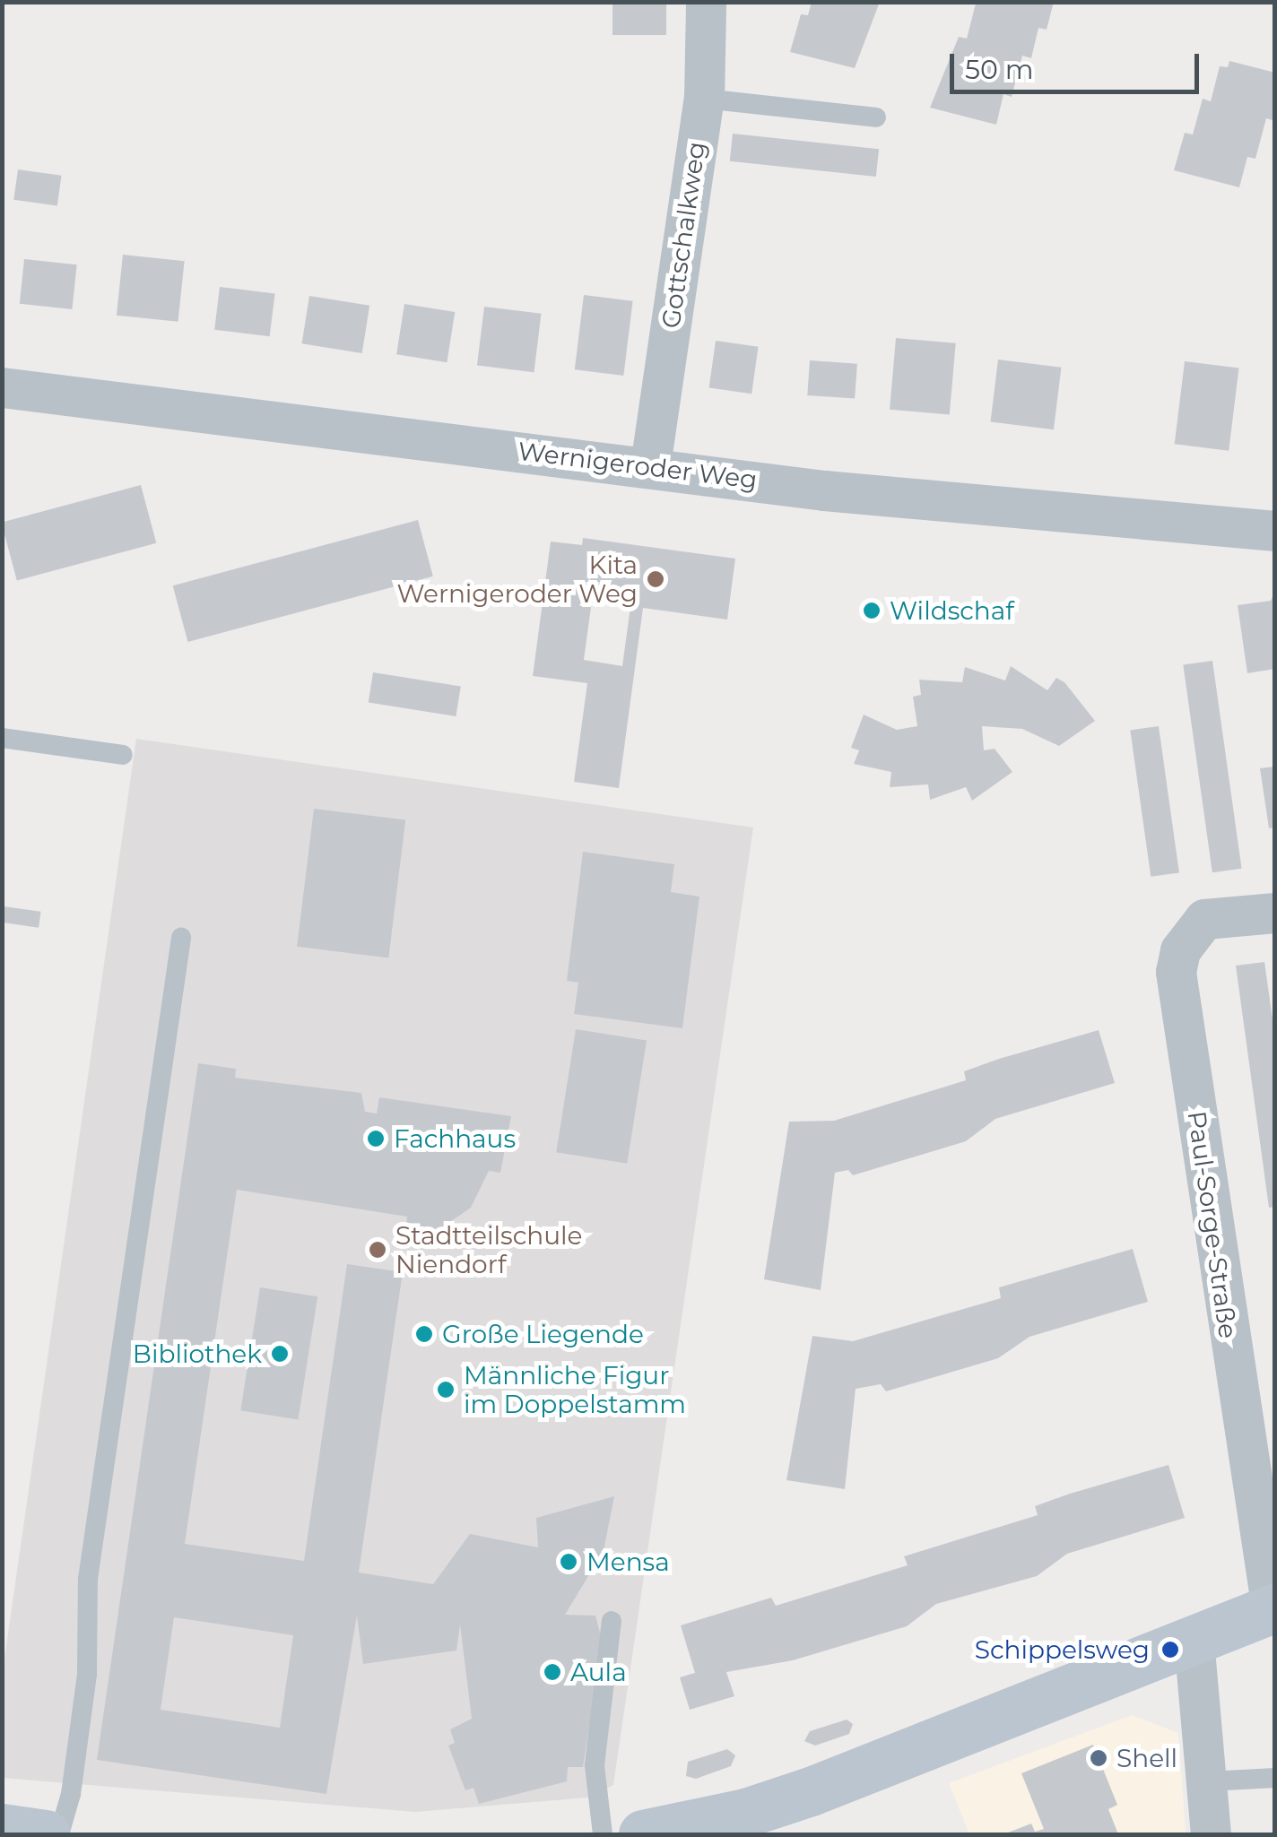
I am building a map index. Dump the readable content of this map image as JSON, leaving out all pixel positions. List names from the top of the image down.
{
  "streets": {
    "street": ["Gottschalkweg", "Wernigeroder Weg", "Paul-Sorge-Straße"]
  },
  "crossings": [
    ["Gottschalkweg", "Wernigeroder Weg"]
  ],
  "places": [
    "Kita Wernigeroder Weg",
    "Wildschaf",
    "Fachhaus",
    "Stadtteilschule Niendorf",
    "Große Liegende",
    "Bibliothek",
    "Männliche Figur im Doppelstamm",
    "Mensa",
    "Schippelsweg",
    "Aula",
    "Shell"
  ],
  "scale_bar": "50 m"
}
